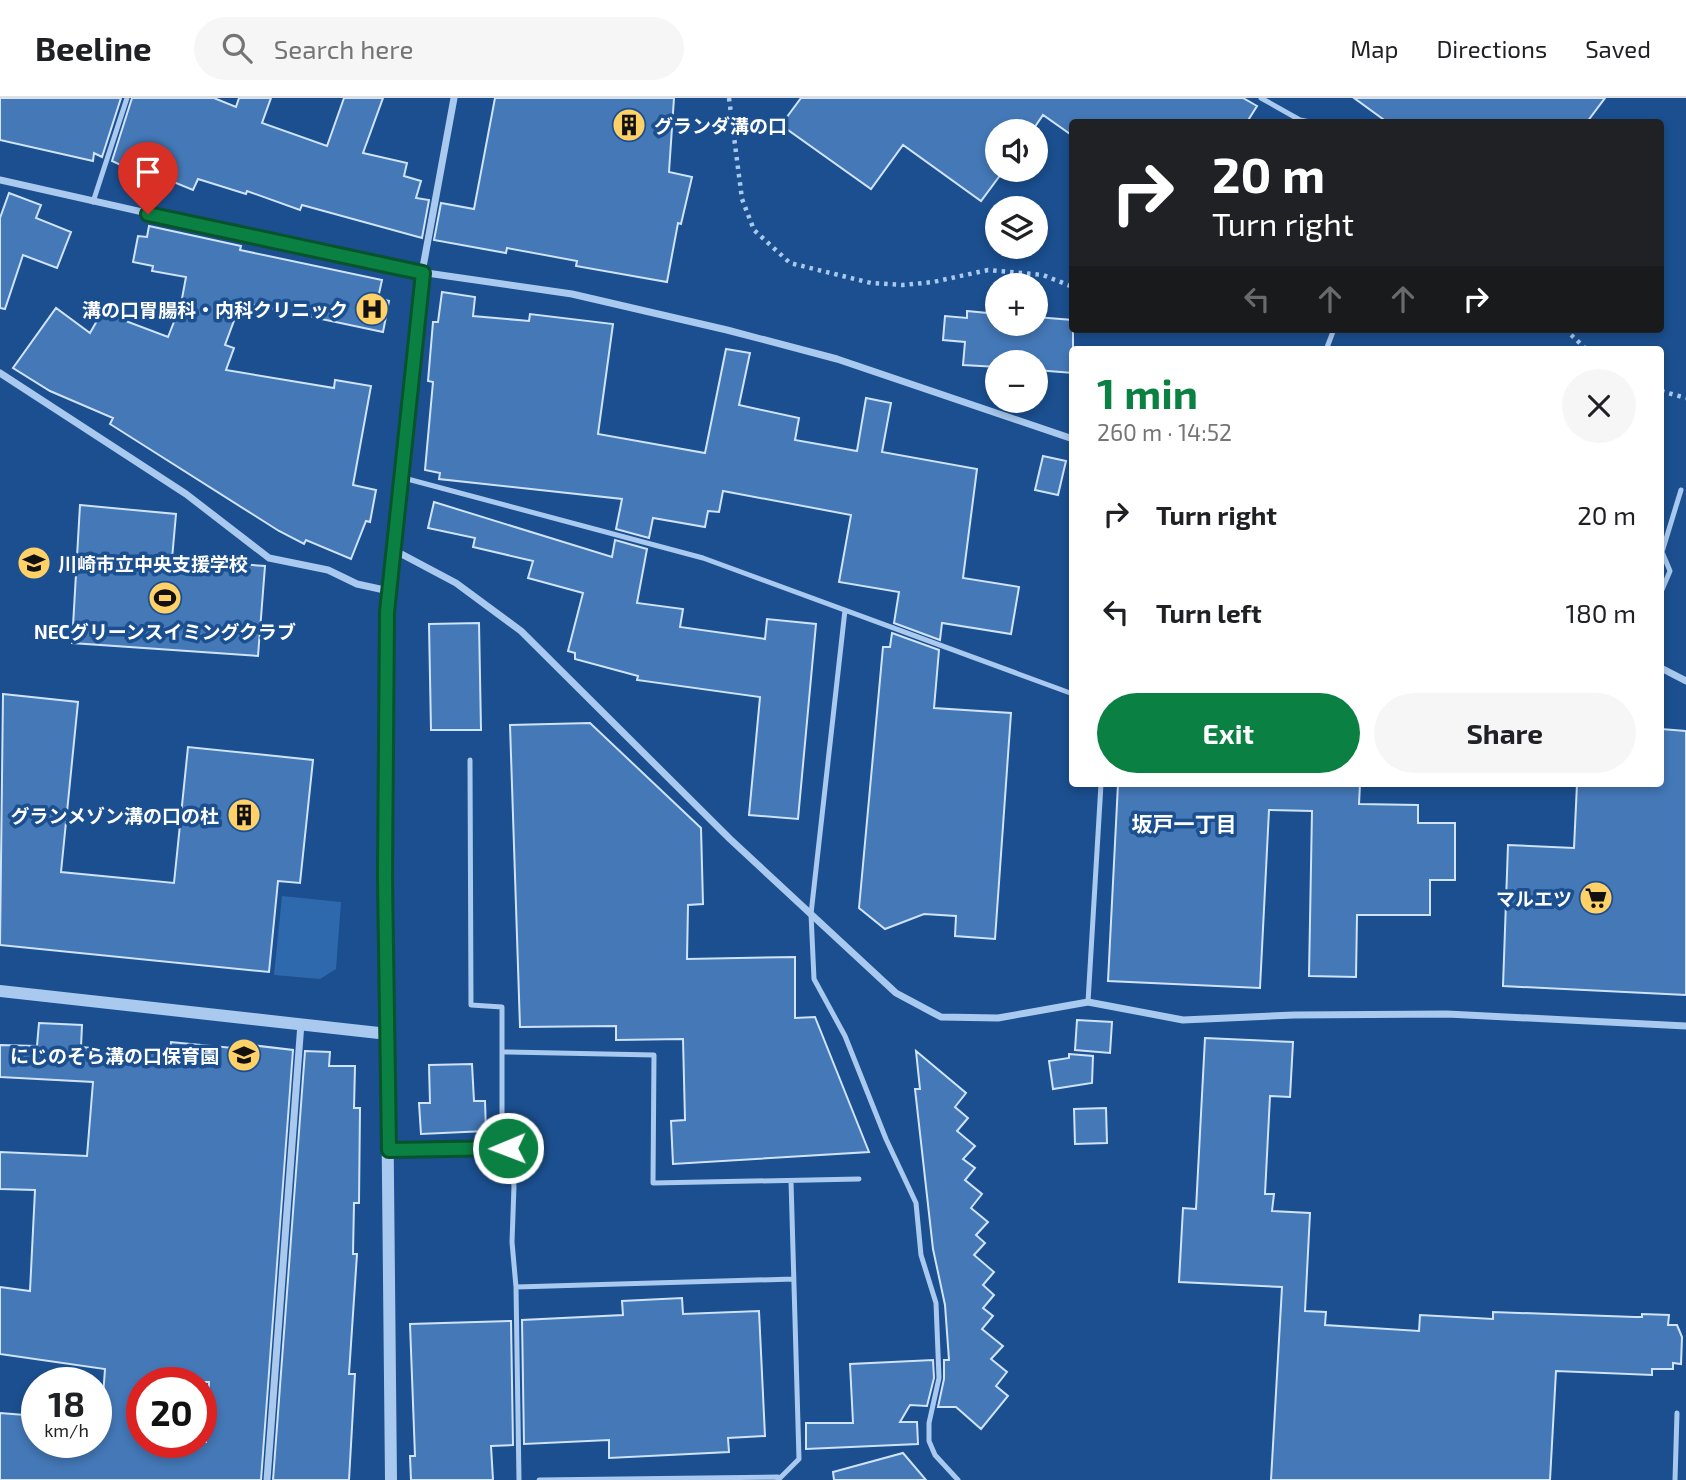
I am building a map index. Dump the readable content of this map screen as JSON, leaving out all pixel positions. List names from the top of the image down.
{
  "districts": ["坂戸一丁目"],
  "places": {
    "building": ["グランダ溝の口", "グランメゾン溝の口の杜"],
    "hospital": ["溝の口胃腸科・内科クリニック"],
    "school or university": ["川崎市立中央支援学校", "にじのそら溝の口保育園"],
    "sports": ["NECグリーンスイミングクラブ"],
    "supermarket": ["マルエツ"]
  },
  "page": {
    "header": "Beeline",
    "search": "Search here",
    "nav": ["Map", "Directions", "Saved"],
    "map_buttons": ["+", "−"],
    "turn": ["20 m", "Turn right"],
    "heading": ["1 min", "260 m · 14:52"],
    "list": [
      {
        "name": "Turn right",
        "value": "20 m"
      },
      {
        "name": "Turn left",
        "value": "180 m"
      }
    ],
    "buttons": ["Exit", "Share"],
    "speed": "18 km/h",
    "limit": "20"
  }
}
